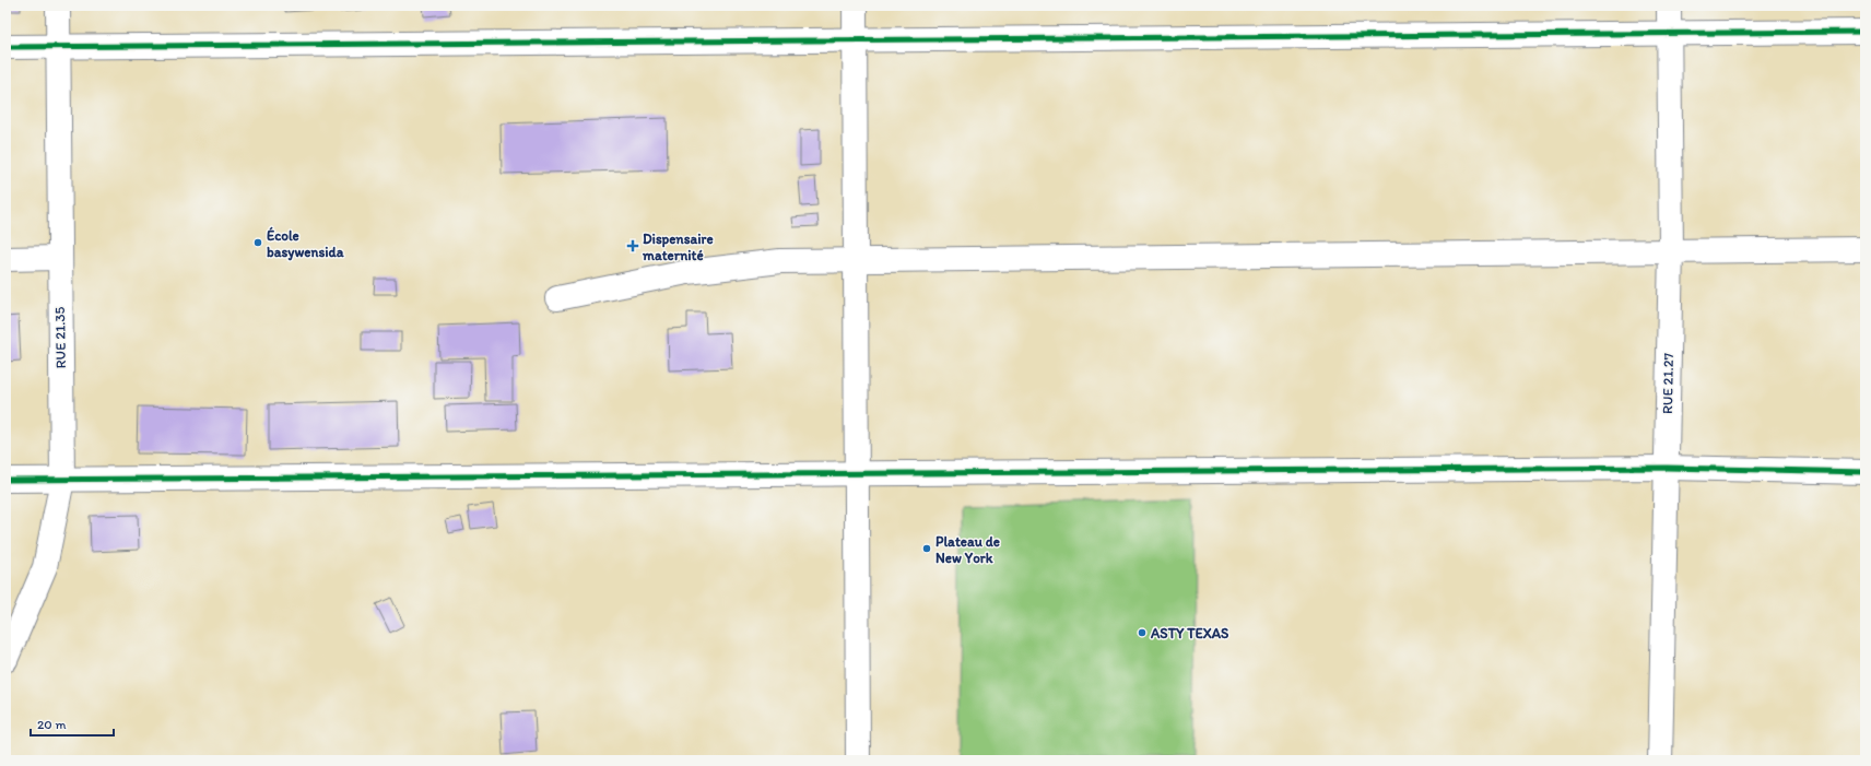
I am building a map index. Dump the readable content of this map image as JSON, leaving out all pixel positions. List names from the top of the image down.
{
  "streets": {
    "street": ["RUE 21.35", "RUE 21.27"]
  },
  "places": {
    "other": ["École basywensida", "Plateau de New York", "ASTY TEXAS"],
    "health": ["Dispensaire maternité"]
  },
  "scale_bar": "20 m"
}
